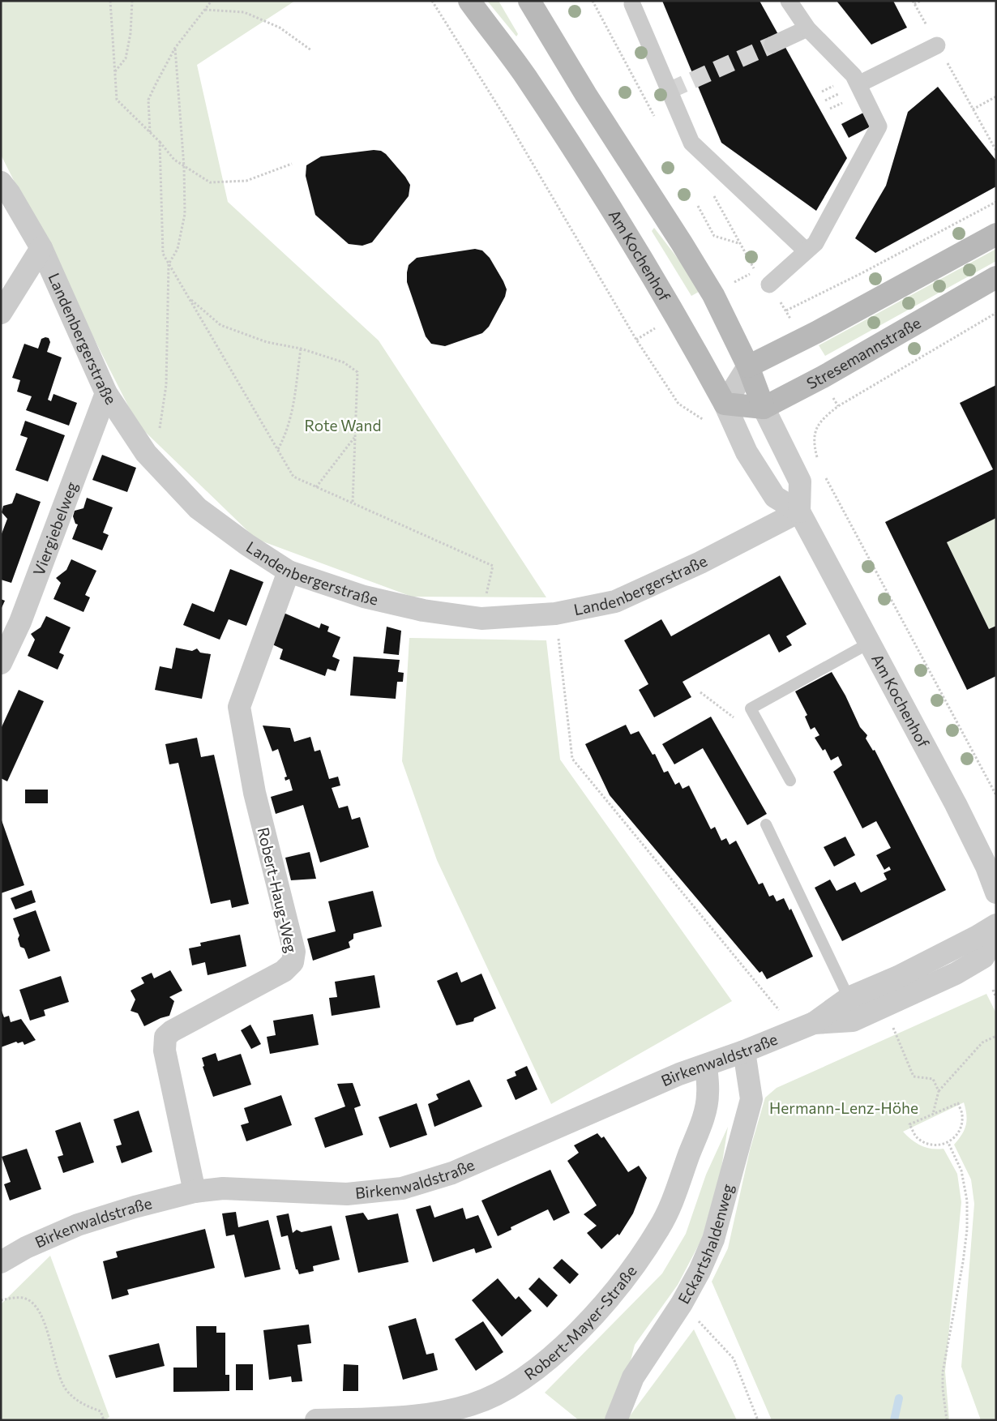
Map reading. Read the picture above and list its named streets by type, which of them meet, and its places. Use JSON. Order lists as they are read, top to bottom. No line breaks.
{"streets":{"main road":["Am Kochenhof","Stresemannstraße"],"street":["Landenbergerstraße","Viergiebelweg","Robert-Haug-Weg","Birkenwaldstraße","Eckartshaldenweg","Robert-Mayer-Straße"]},"crossings":[["Am Kochenhof","Landenbergerstraße"],["Am Kochenhof","Stresemannstraße"],["Landenbergerstraße","Viergiebelweg"],["Landenbergerstraße","Robert-Haug-Weg"],["Robert-Haug-Weg","Birkenwaldstraße"],["Birkenwaldstraße","Eckartshaldenweg"],["Birkenwaldstraße","Robert-Mayer-Straße"]],"parks":["Rote Wand","Hermann-Lenz-Höhe"]}
